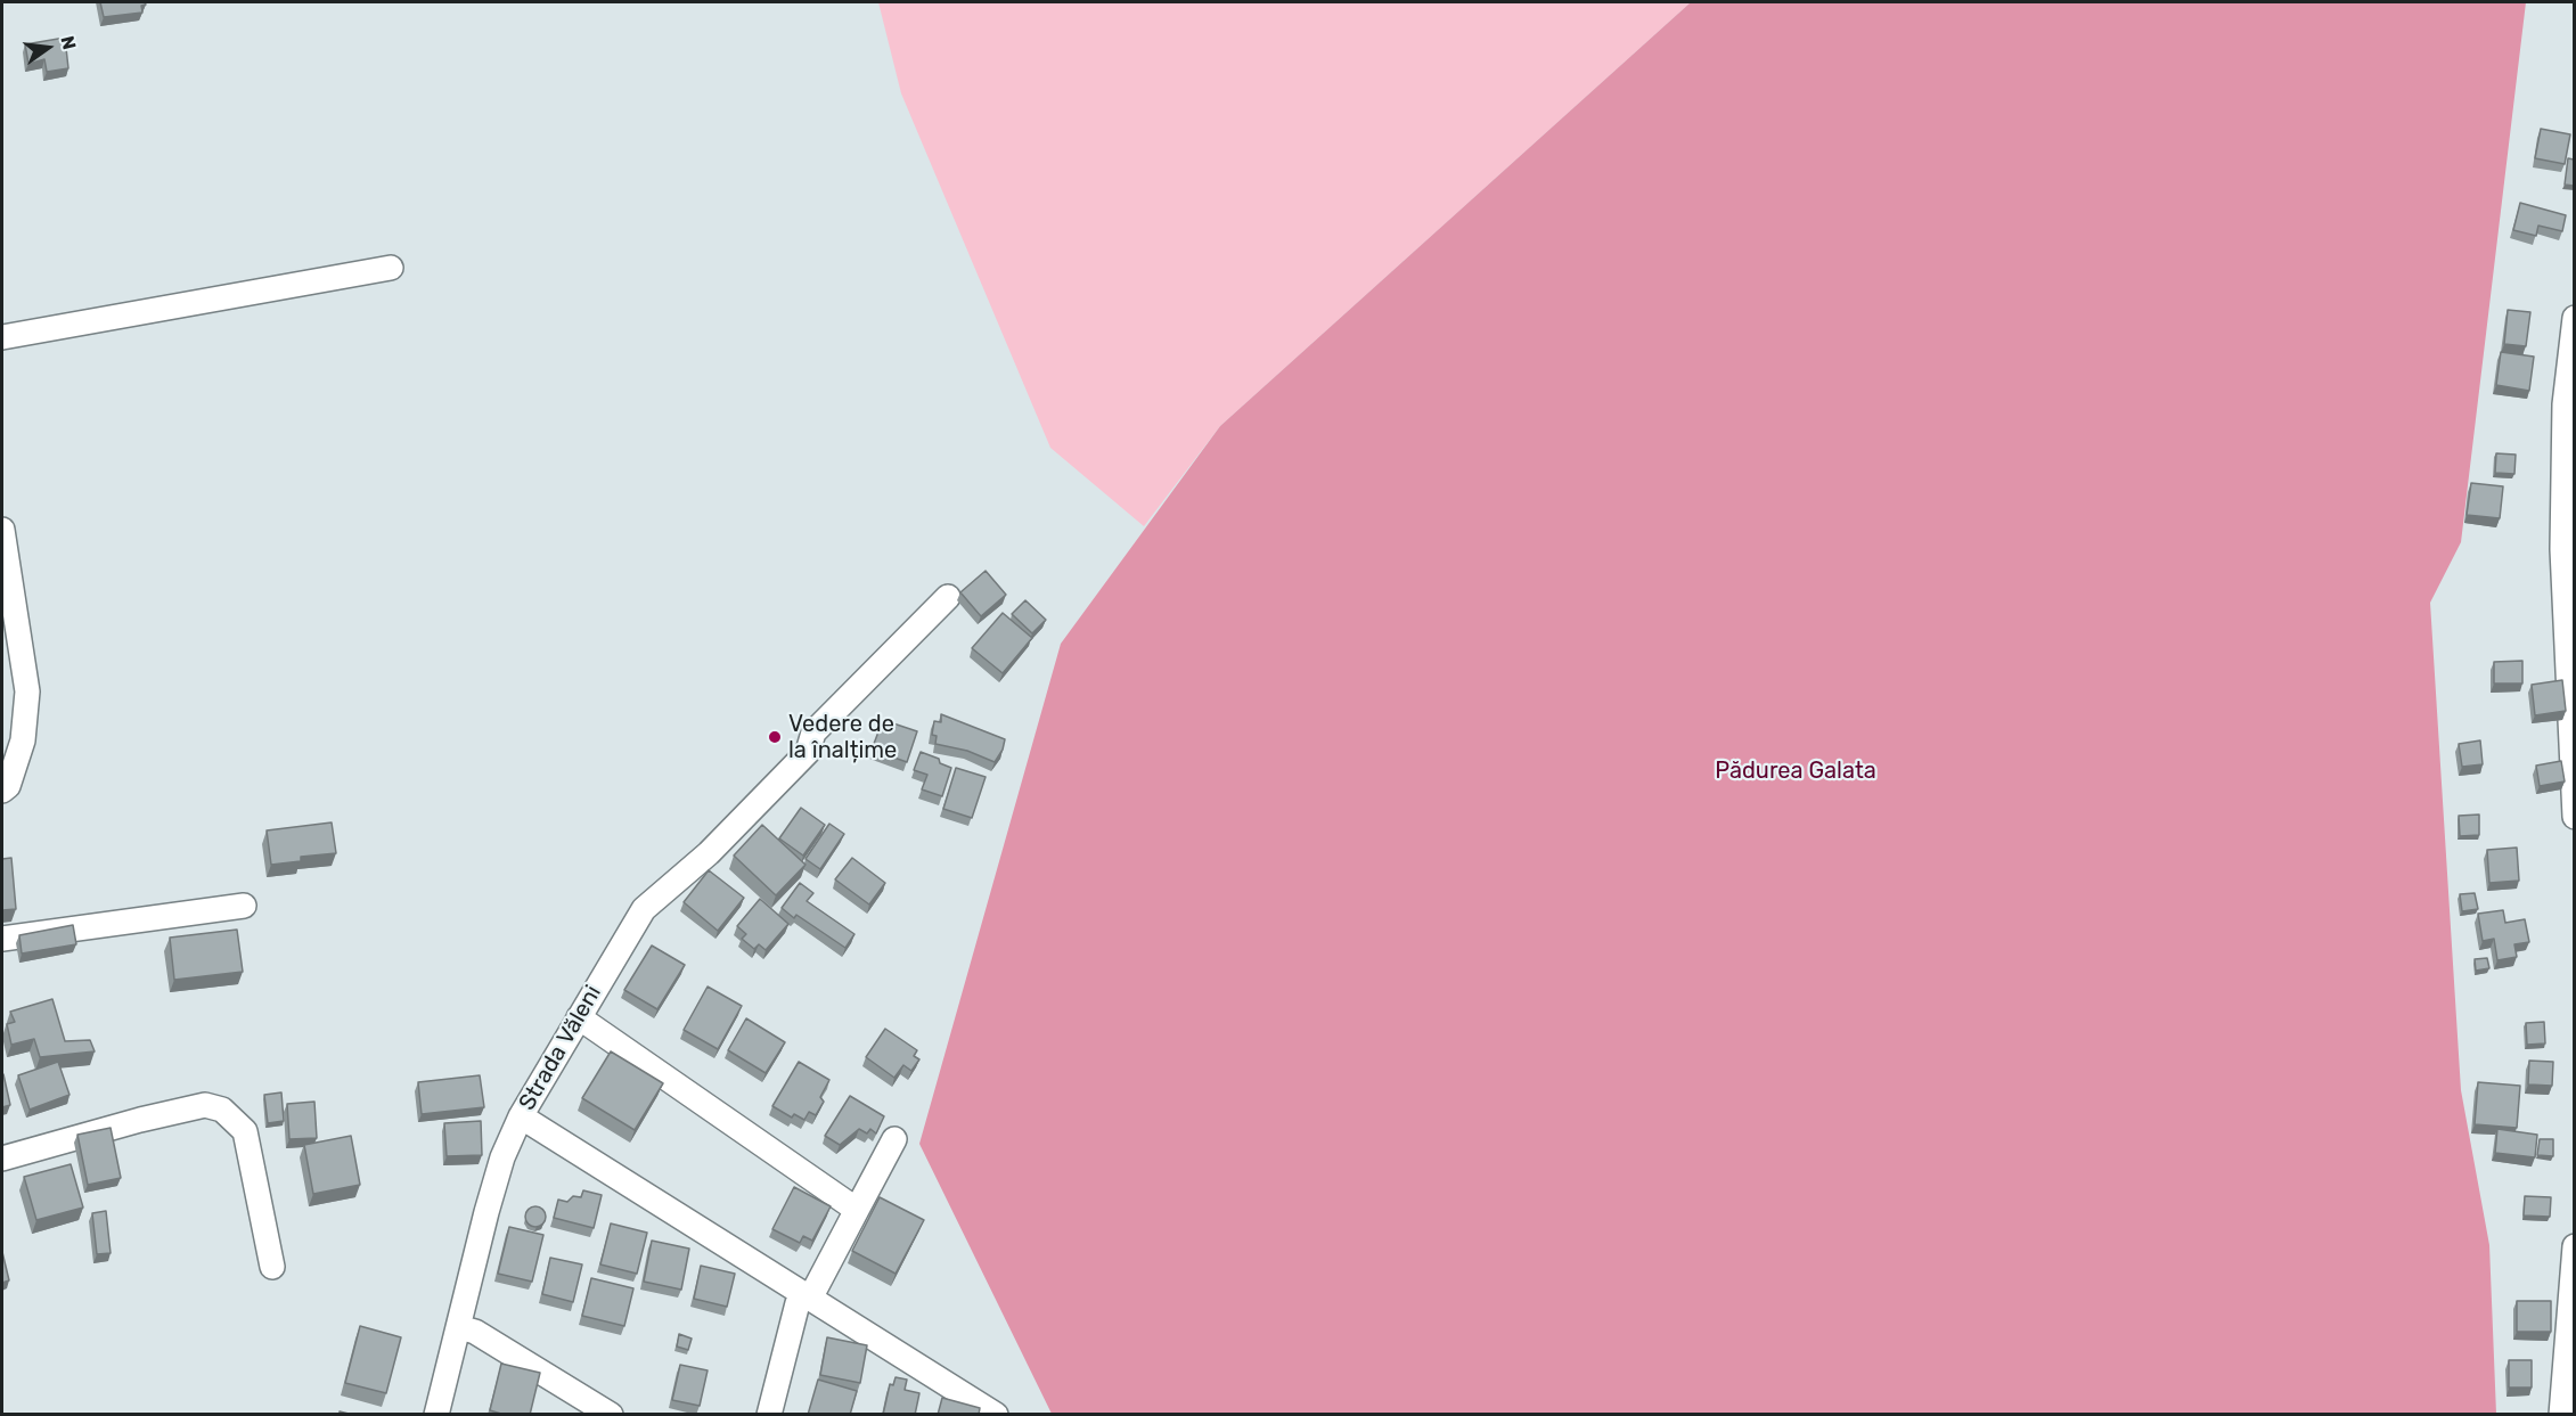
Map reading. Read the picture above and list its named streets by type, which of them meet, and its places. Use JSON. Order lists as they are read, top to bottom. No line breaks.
{"streets":{"street":["Strada Văleni"]},"parks":["Pădurea Galata"],"places":["Vedere de la înalțime"],"north":"right"}
